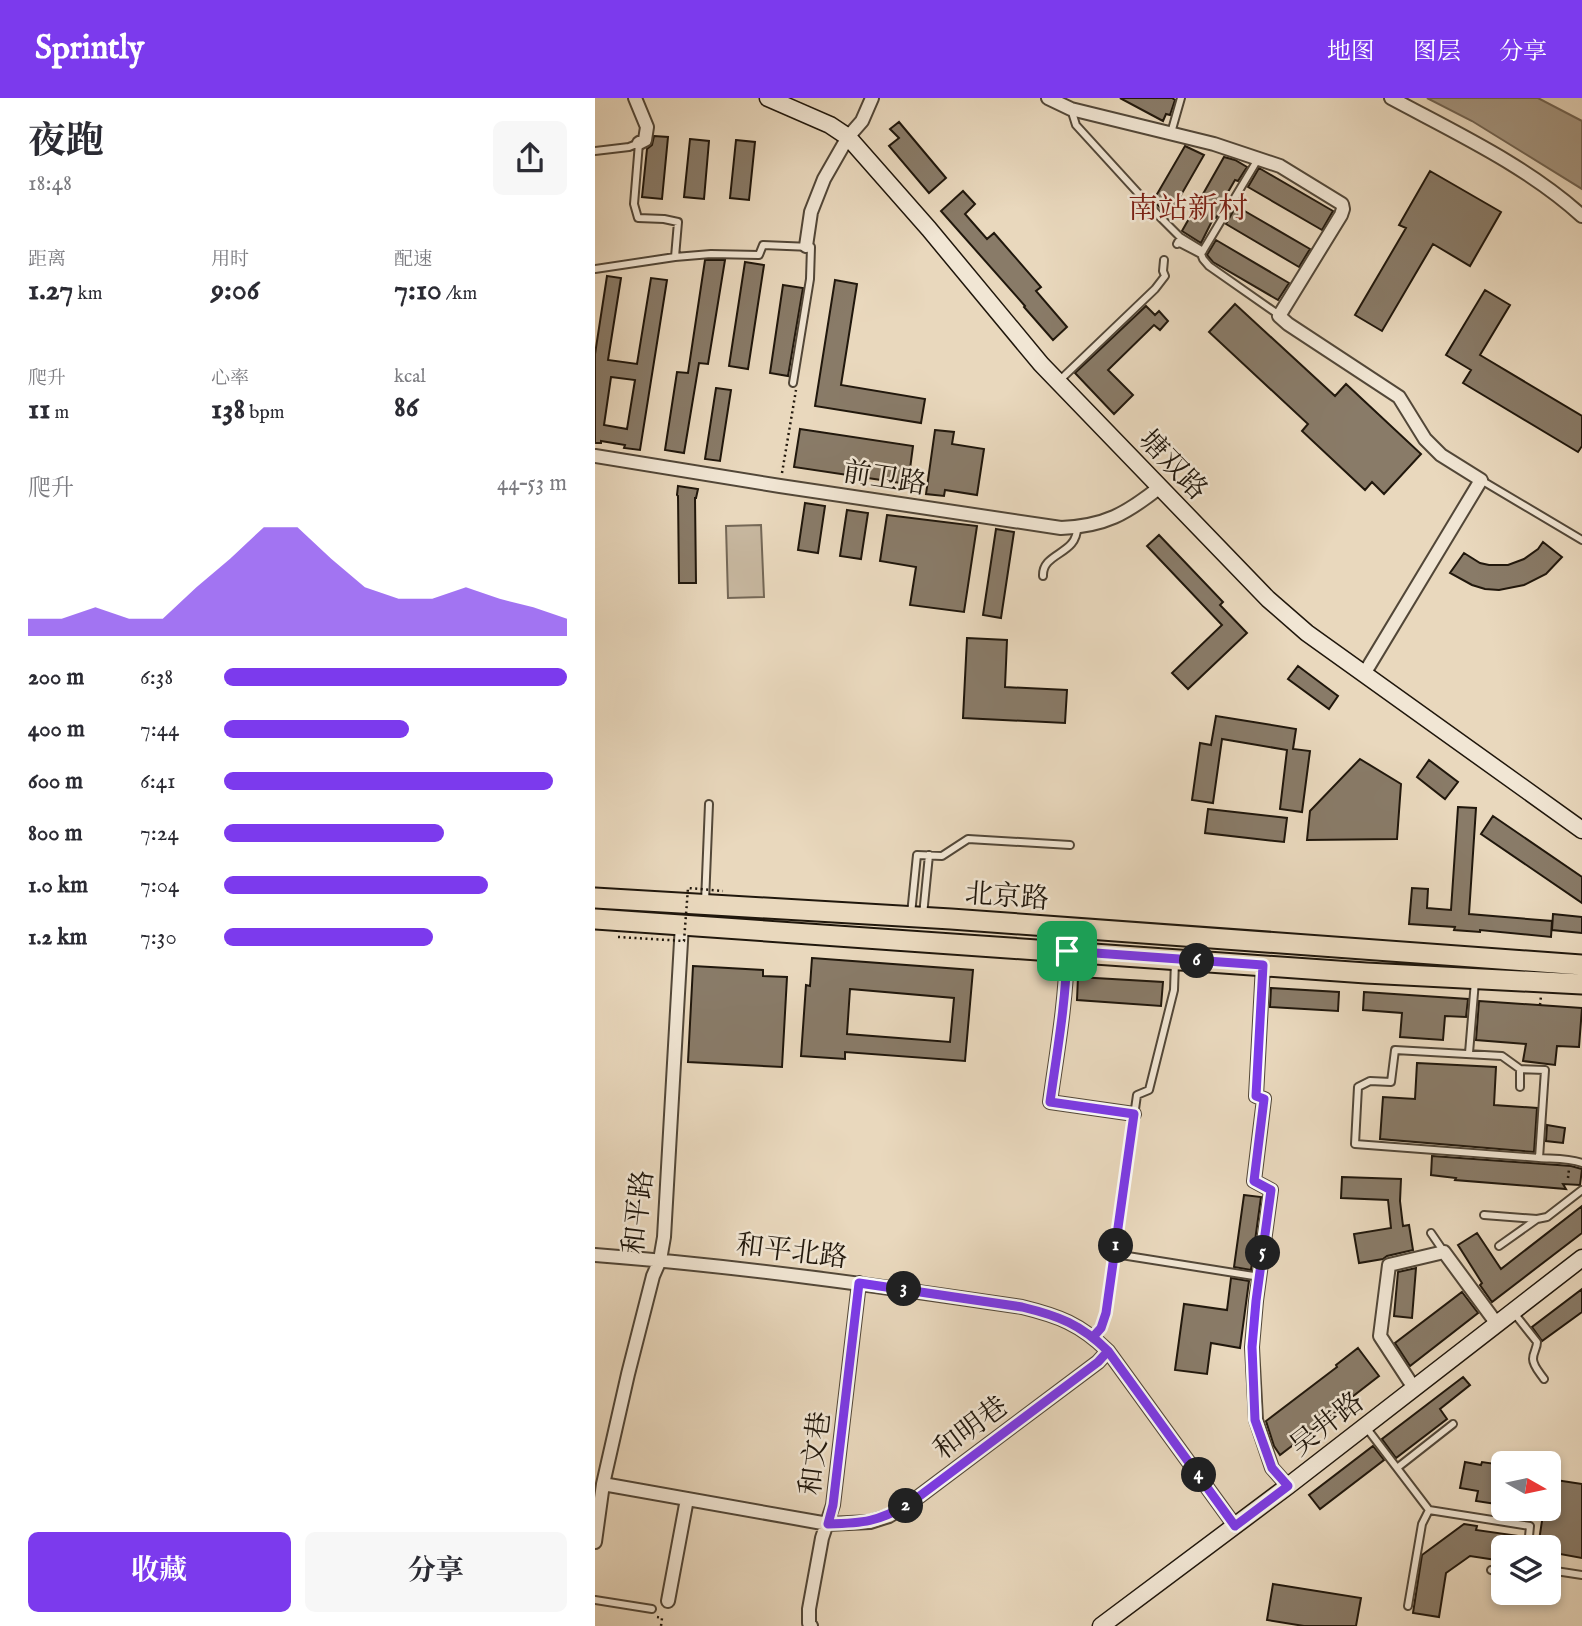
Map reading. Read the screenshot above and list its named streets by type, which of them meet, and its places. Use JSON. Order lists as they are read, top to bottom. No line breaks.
{"streets":{"main road":["北京路"],"street":["塘双路","前卫路","和平路","和平北路","吴井路","和明巷","和文巷"]},"crossings":[["塘双路","前卫路"],["北京路","和平路"],["和平路","和平北路"],["和平路","和明巷"],["和平北路","吴井路"],["和平北路","和明巷"],["和平北路","和文巷"],["和明巷","和文巷"]],"districts":["南站新村"],"north":"right","page":{"header":"Sprintly","nav":["地图","图层","分享"],"heading":["夜跑","18:48"],"stats":[["距离","1.27 km"],["用时","9:06"],["配速","7:10 /km"],["爬升","11 m"],["心率","138 bpm"],["kcal","86"]],"chart":["爬升","44–53 m"],"list":[{"name":"200 m","note":"6:38"},{"name":"400 m","note":"7:44"},{"name":"600 m","note":"6:41"},{"name":"800 m","note":"7:24"},{"name":"1.0 km","note":"7:04"},{"name":"1.2 km","note":"7:30"}],"pins":["6","1","5","3","4","2"],"buttons":["收藏","分享"]}}
